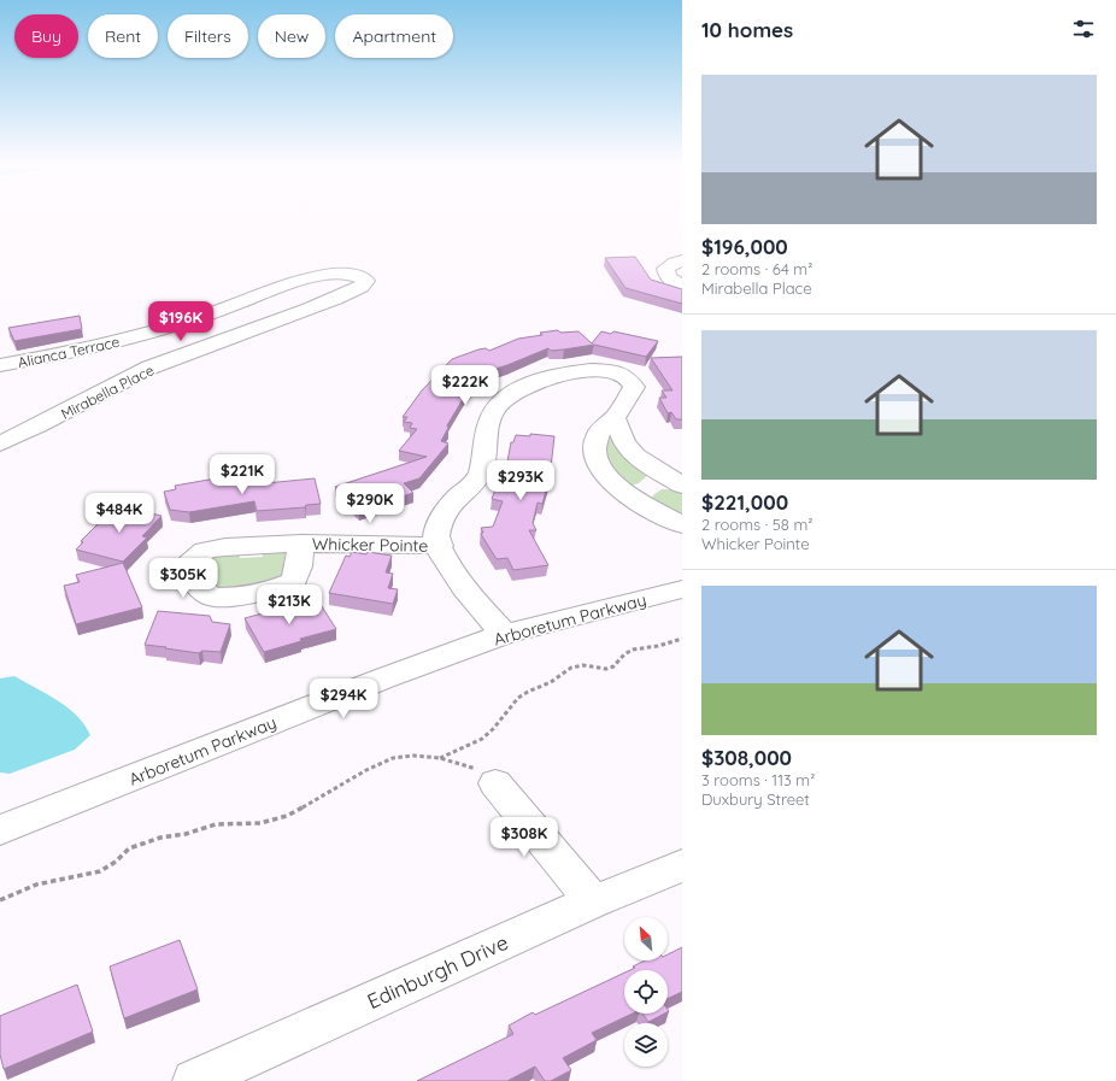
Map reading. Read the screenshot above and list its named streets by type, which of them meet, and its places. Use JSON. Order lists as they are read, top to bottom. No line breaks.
{"streets":{"street":["Alianca Terrace","Mirabella Place","Whicker Pointe","Arboretum Parkway","Edinburgh Drive"]},"crossings":[["Alianca Terrace","Mirabella Place"]],"north":"top left","page":{"heading":"10 homes","chip":["Buy","Rent","Filters","New","Apartment"],"list":[{"name":"$196,000","note":"2 rooms · 64 m² · Mirabella Place"},{"name":"$221,000","note":"2 rooms · 58 m² · Whicker Pointe"},{"name":"$308,000","note":"3 rooms · 113 m² · Duxbury Street"}],"price":["$196K","$222K","$221K","$293K","$290K","$484K","$305K","$213K","$294K","$308K"]}}
